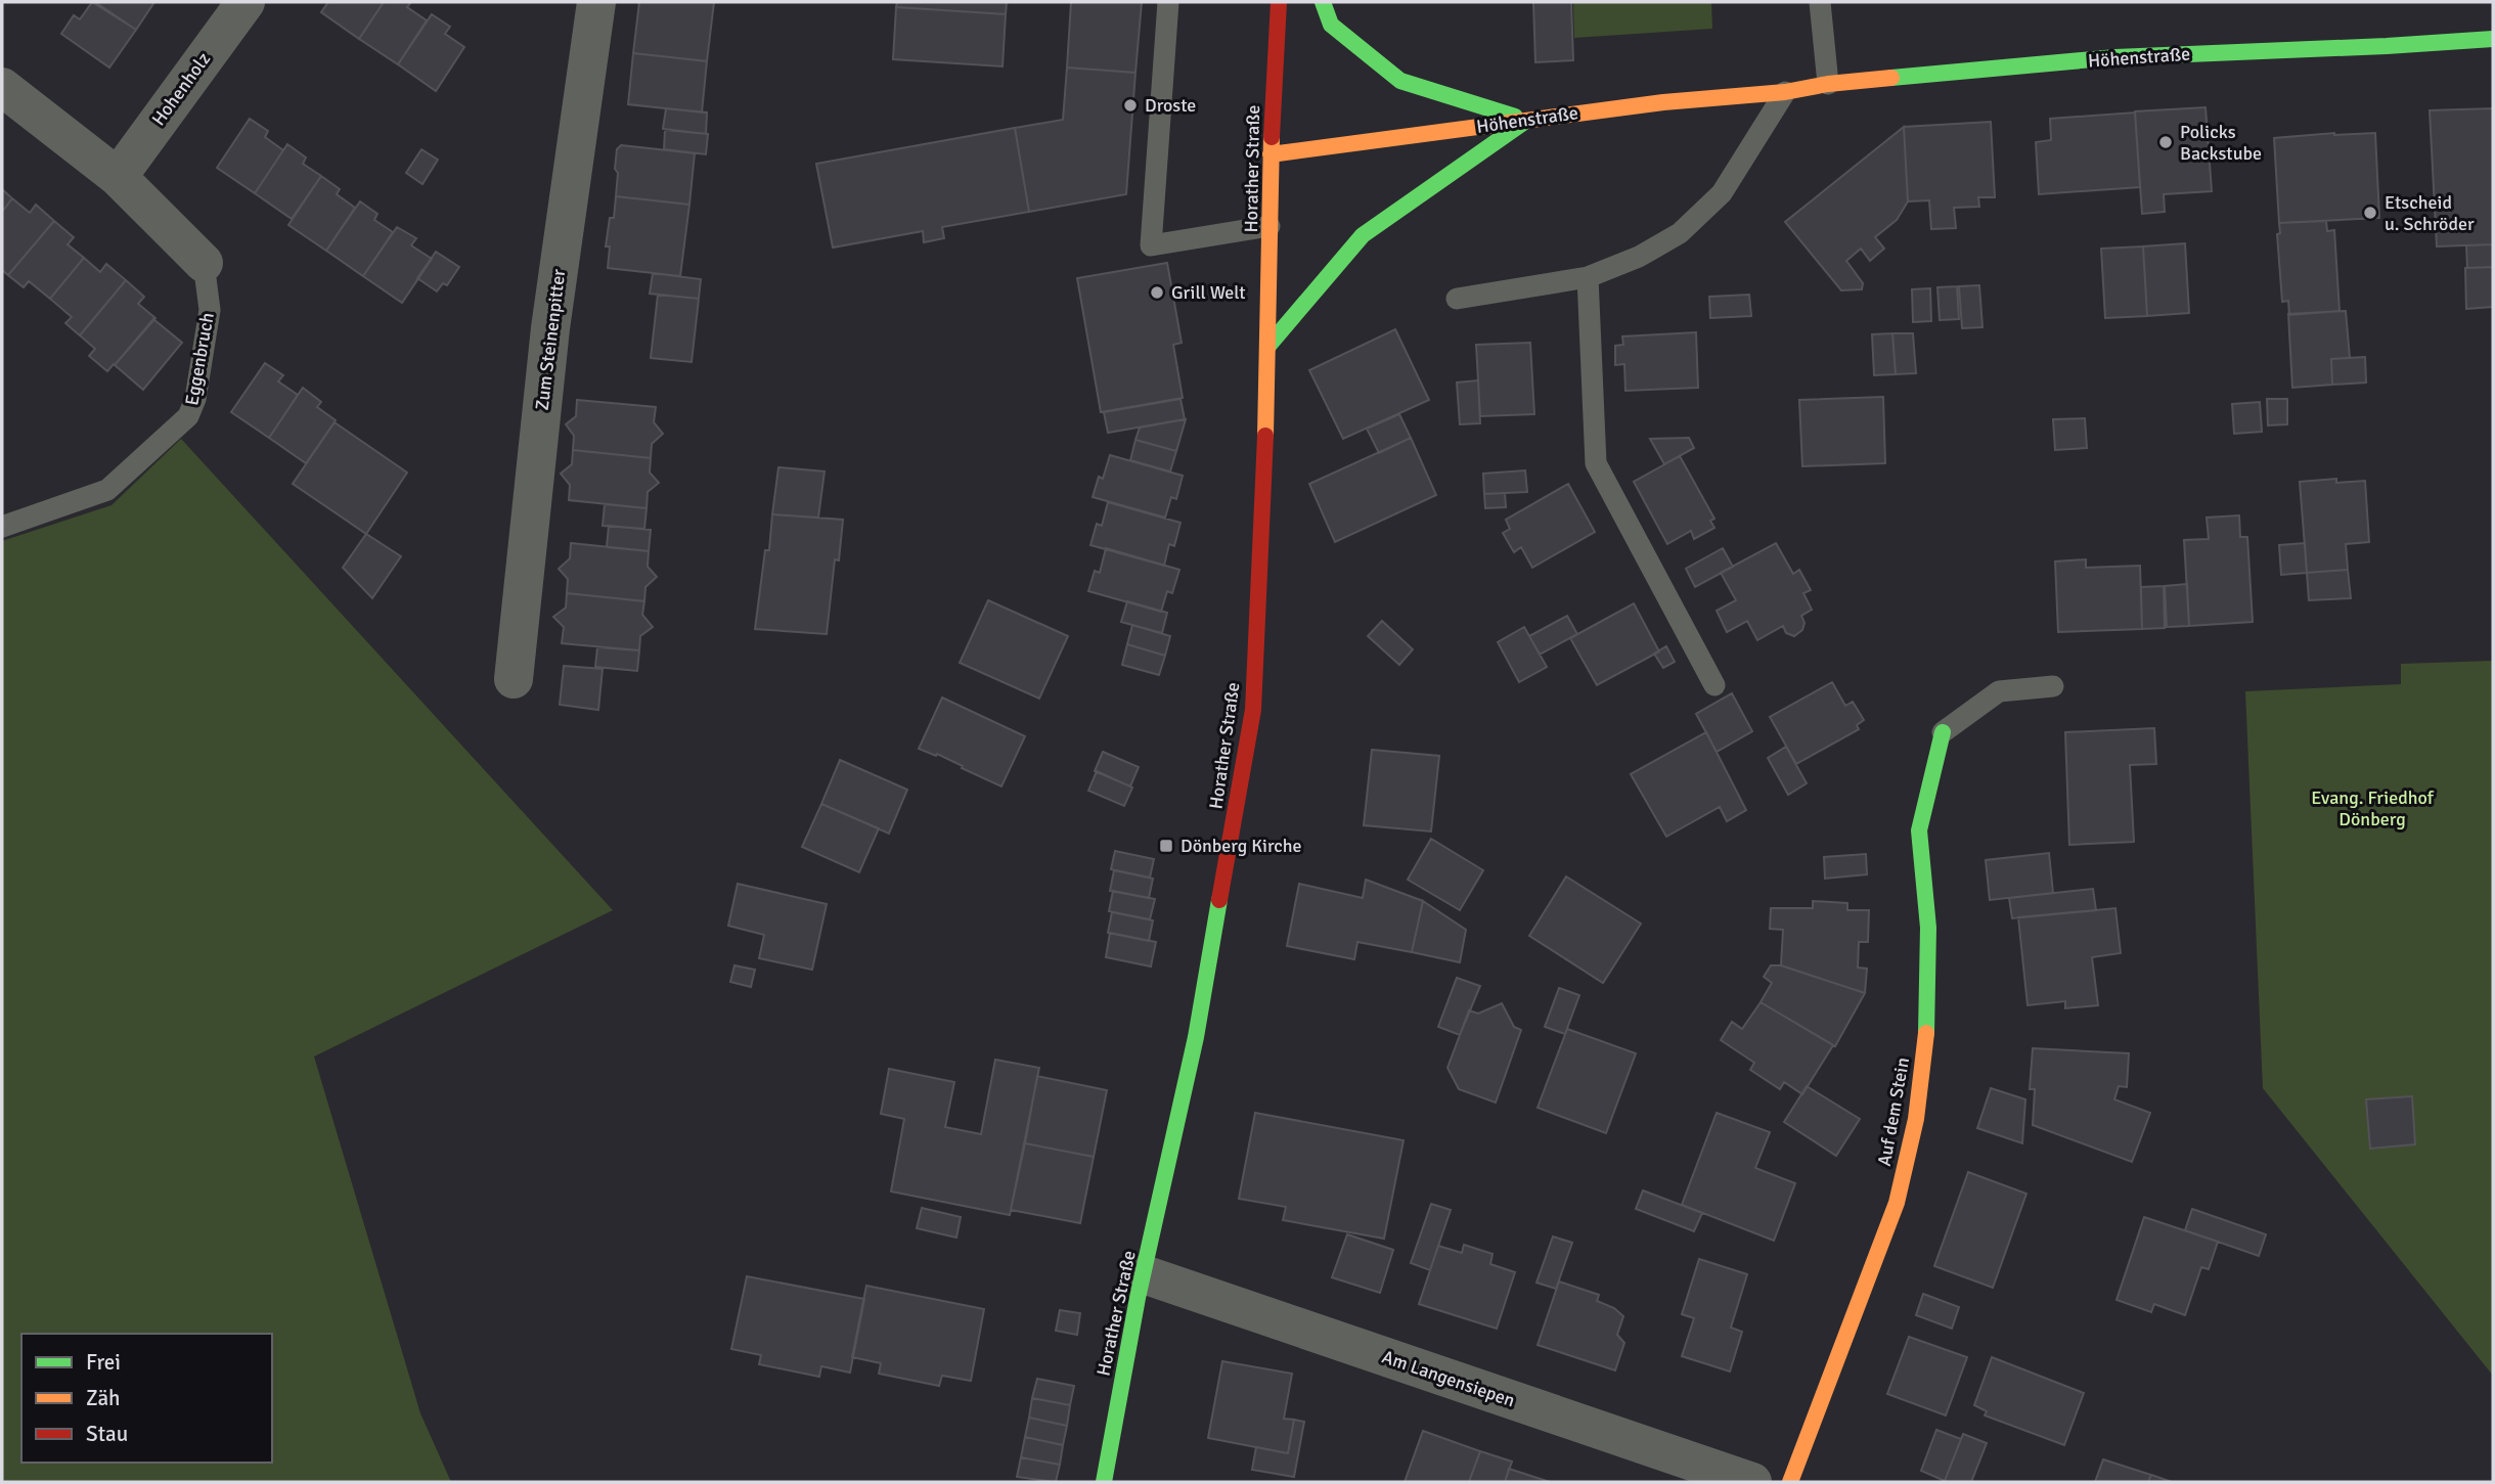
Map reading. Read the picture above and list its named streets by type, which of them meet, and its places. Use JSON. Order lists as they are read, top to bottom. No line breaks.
{"streets":{"street":["Höhenstraße","Hohenholz","Horather Straße","Zum Steinenpitter","Eggenbruch","Auf dem Stein","Am Langensiepen"]},"crossings":[["Höhenstraße","Horather Straße"],["Hohenholz","Eggenbruch"],["Horather Straße","Am Langensiepen"]],"parks":["Evang. Friedhof Dönberg"],"places":{"other":["Droste","Policks Backstube","Etscheid u. Schröder","Grill Welt"],"transit":["Dönberg Kirche"]},"legend":["Frei","Zäh","Stau"]}
